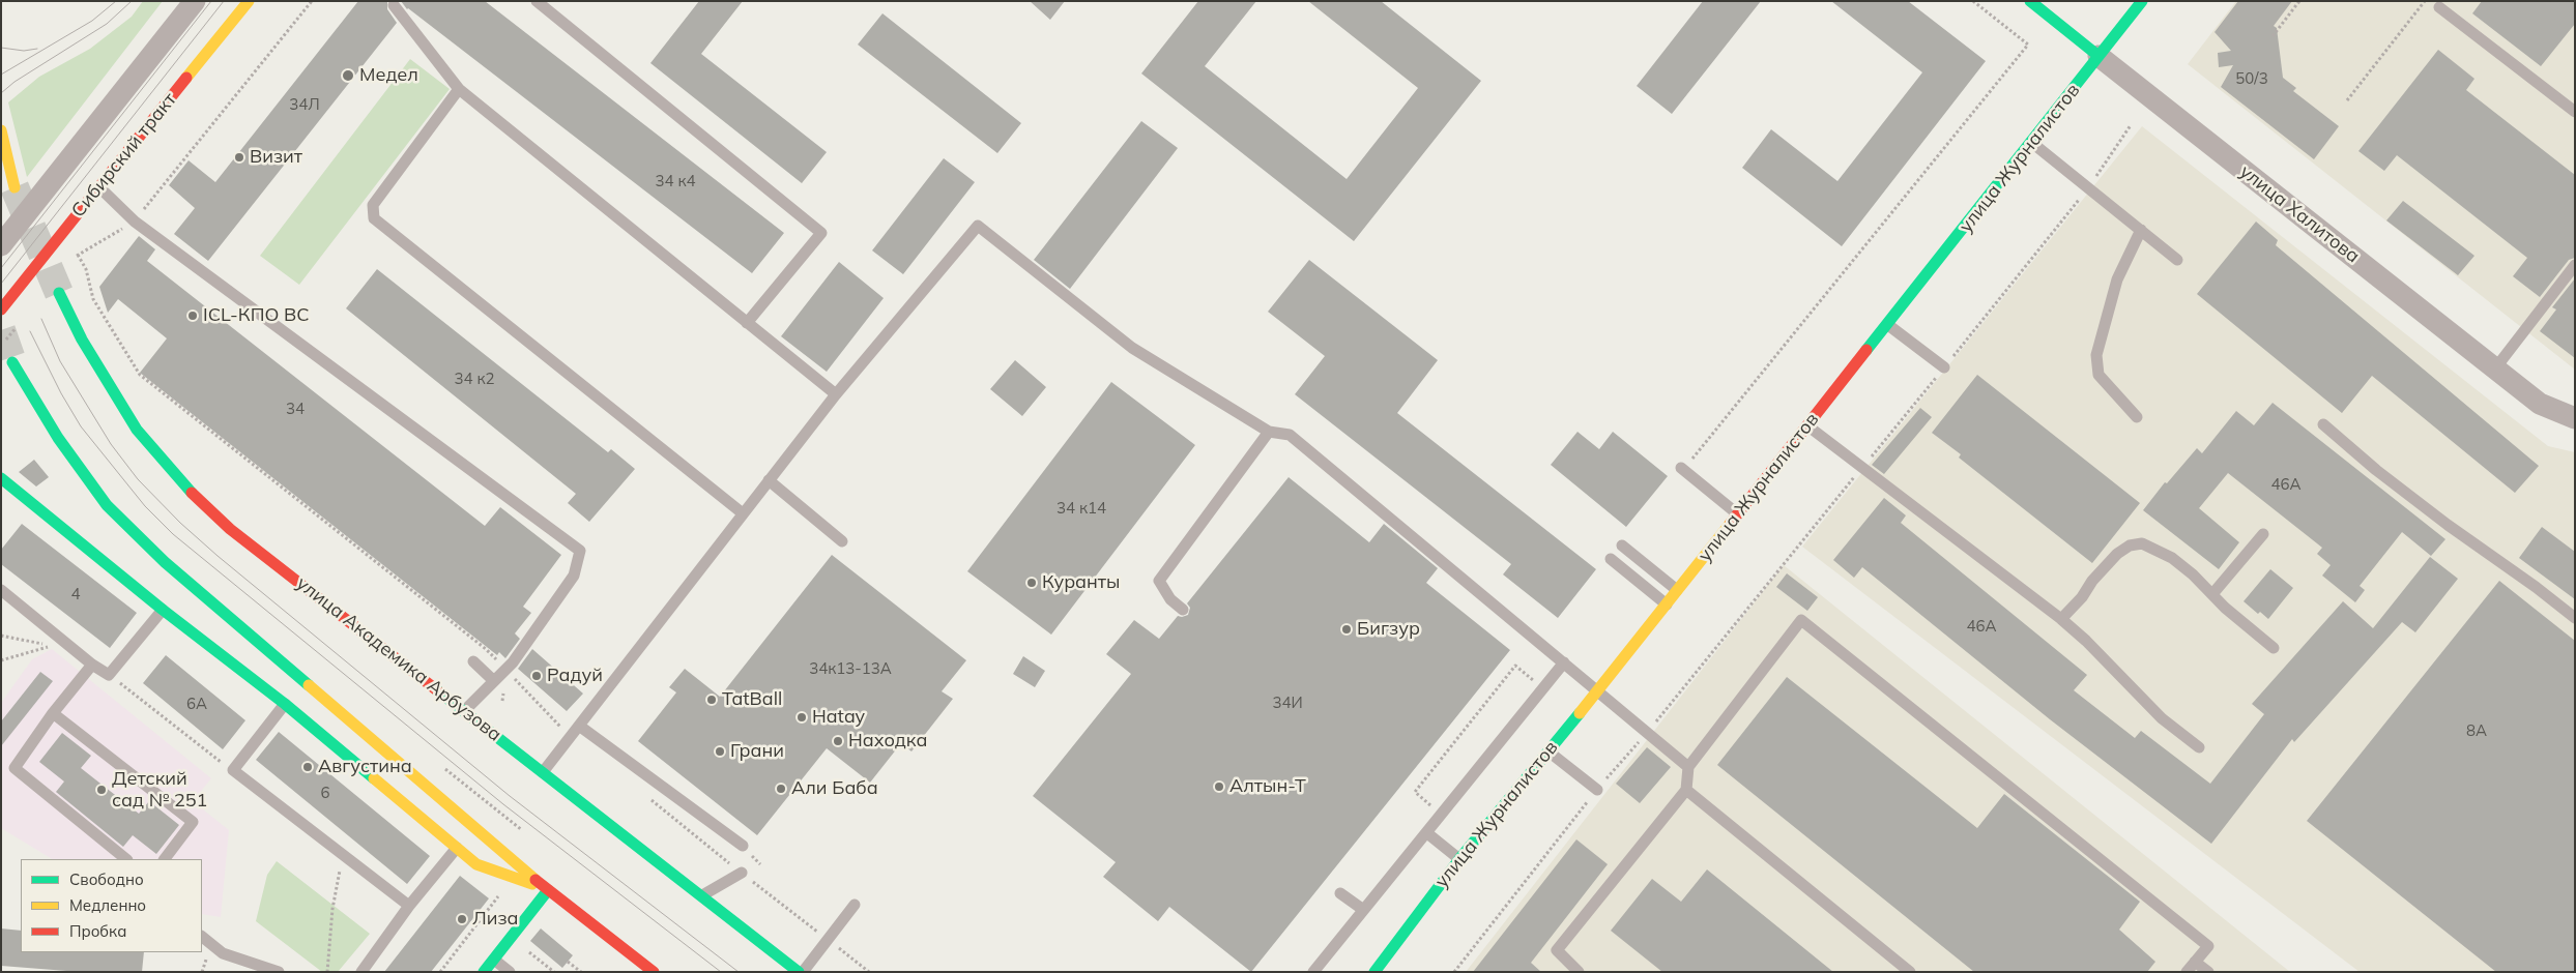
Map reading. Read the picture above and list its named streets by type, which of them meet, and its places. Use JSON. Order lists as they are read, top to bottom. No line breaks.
{"streets":{"main road":["Сибирский тракт","улица Журналистов","улица Халитова","улица Академика Арбузова"]},"crossings":[["улица Журналистов","улица Халитова"]],"places":["Медел","Визит","ICL-КПО ВС","Куранты","Бигзур","Радуй","TatBall","Hatay","Находка","Грани","Августина","Алтын-Т","Али Баба","Детский сад № 251","Лиза"],"house_numbers":["50/3","34Л","34 к4","34 к2","34","46А","34 к14","4","46А","34к13-13А","34И","6А","8А","6"],"legend":["Свободно","Медленно","Пробка"]}
